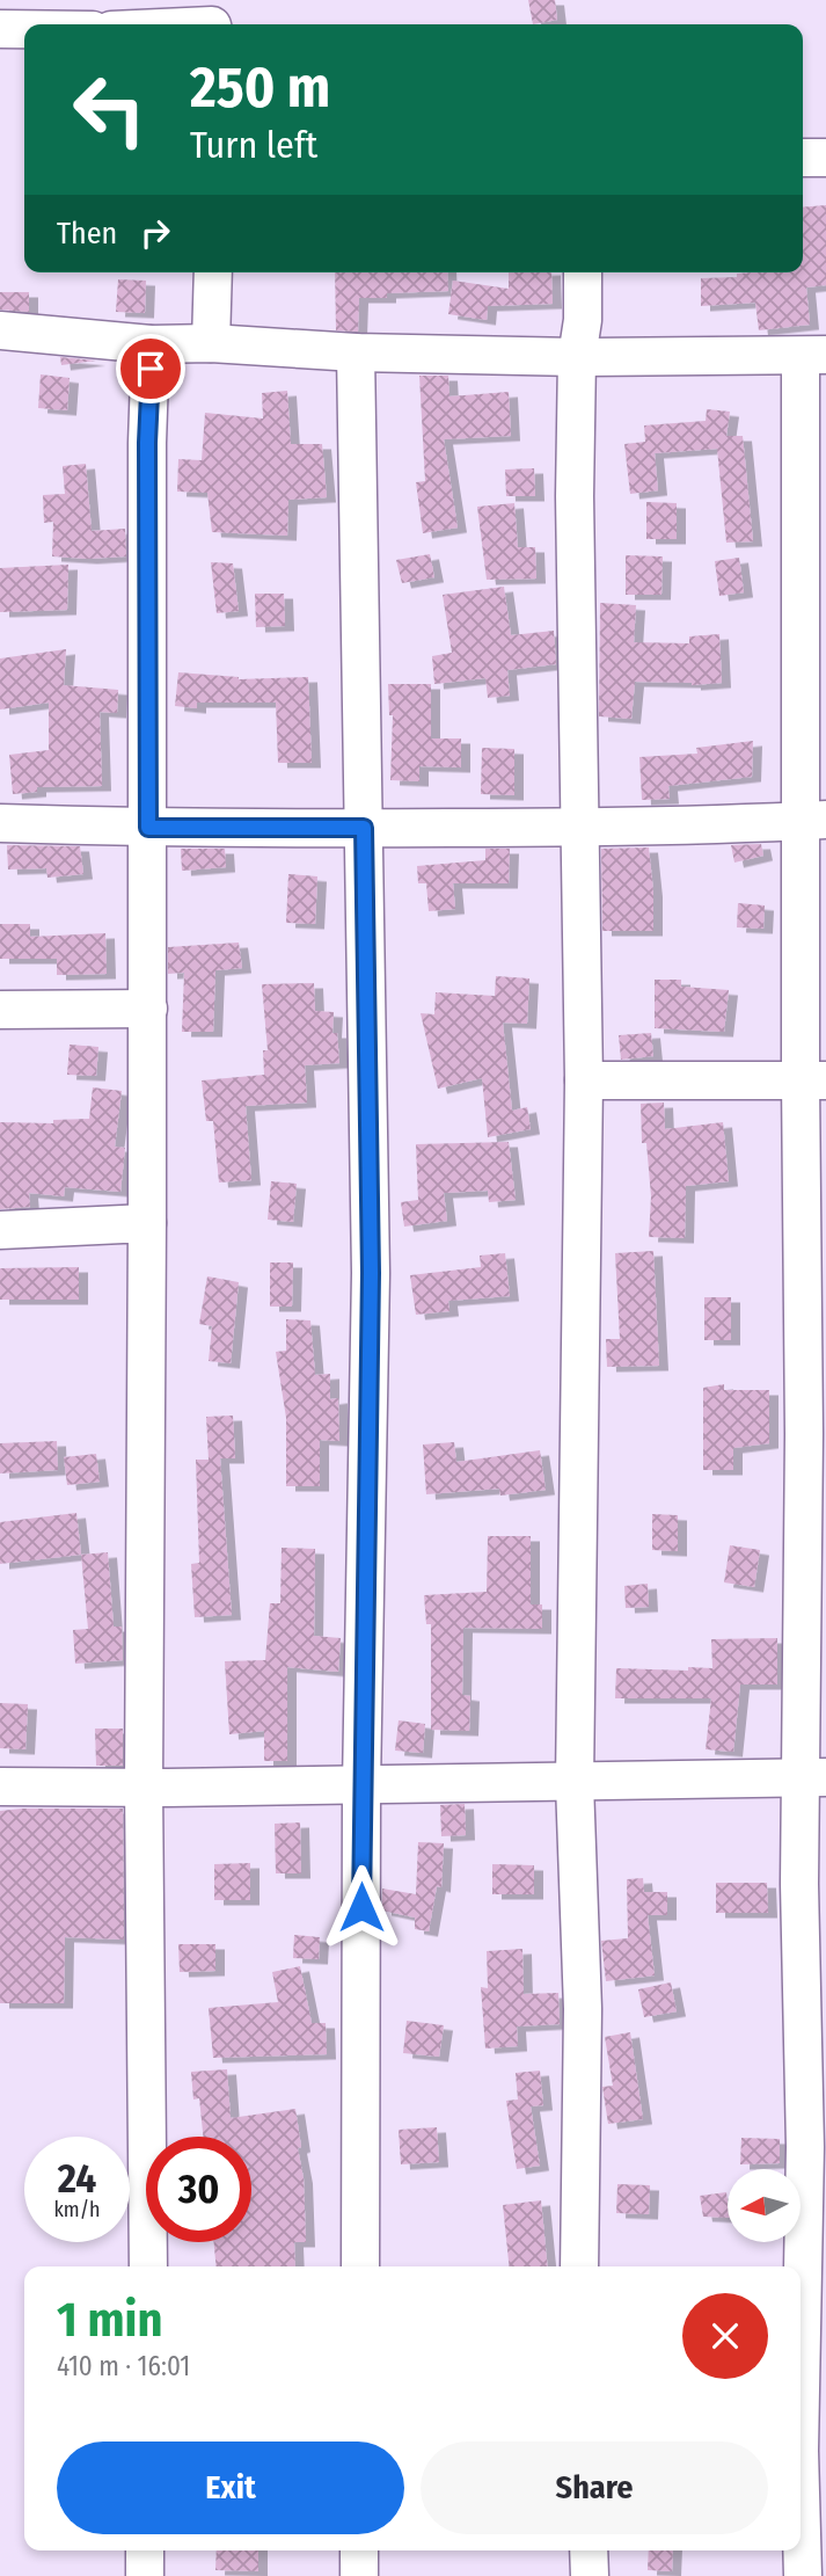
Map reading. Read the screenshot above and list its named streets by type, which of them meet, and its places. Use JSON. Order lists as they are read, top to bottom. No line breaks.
{"north":"left","page":{"turn":["250 m","Turn left"],"then":"Then","speed":"24 km/h","limit":"30","heading":["1 min","410 m · 16:01"],"buttons":["Exit","Share"]}}
